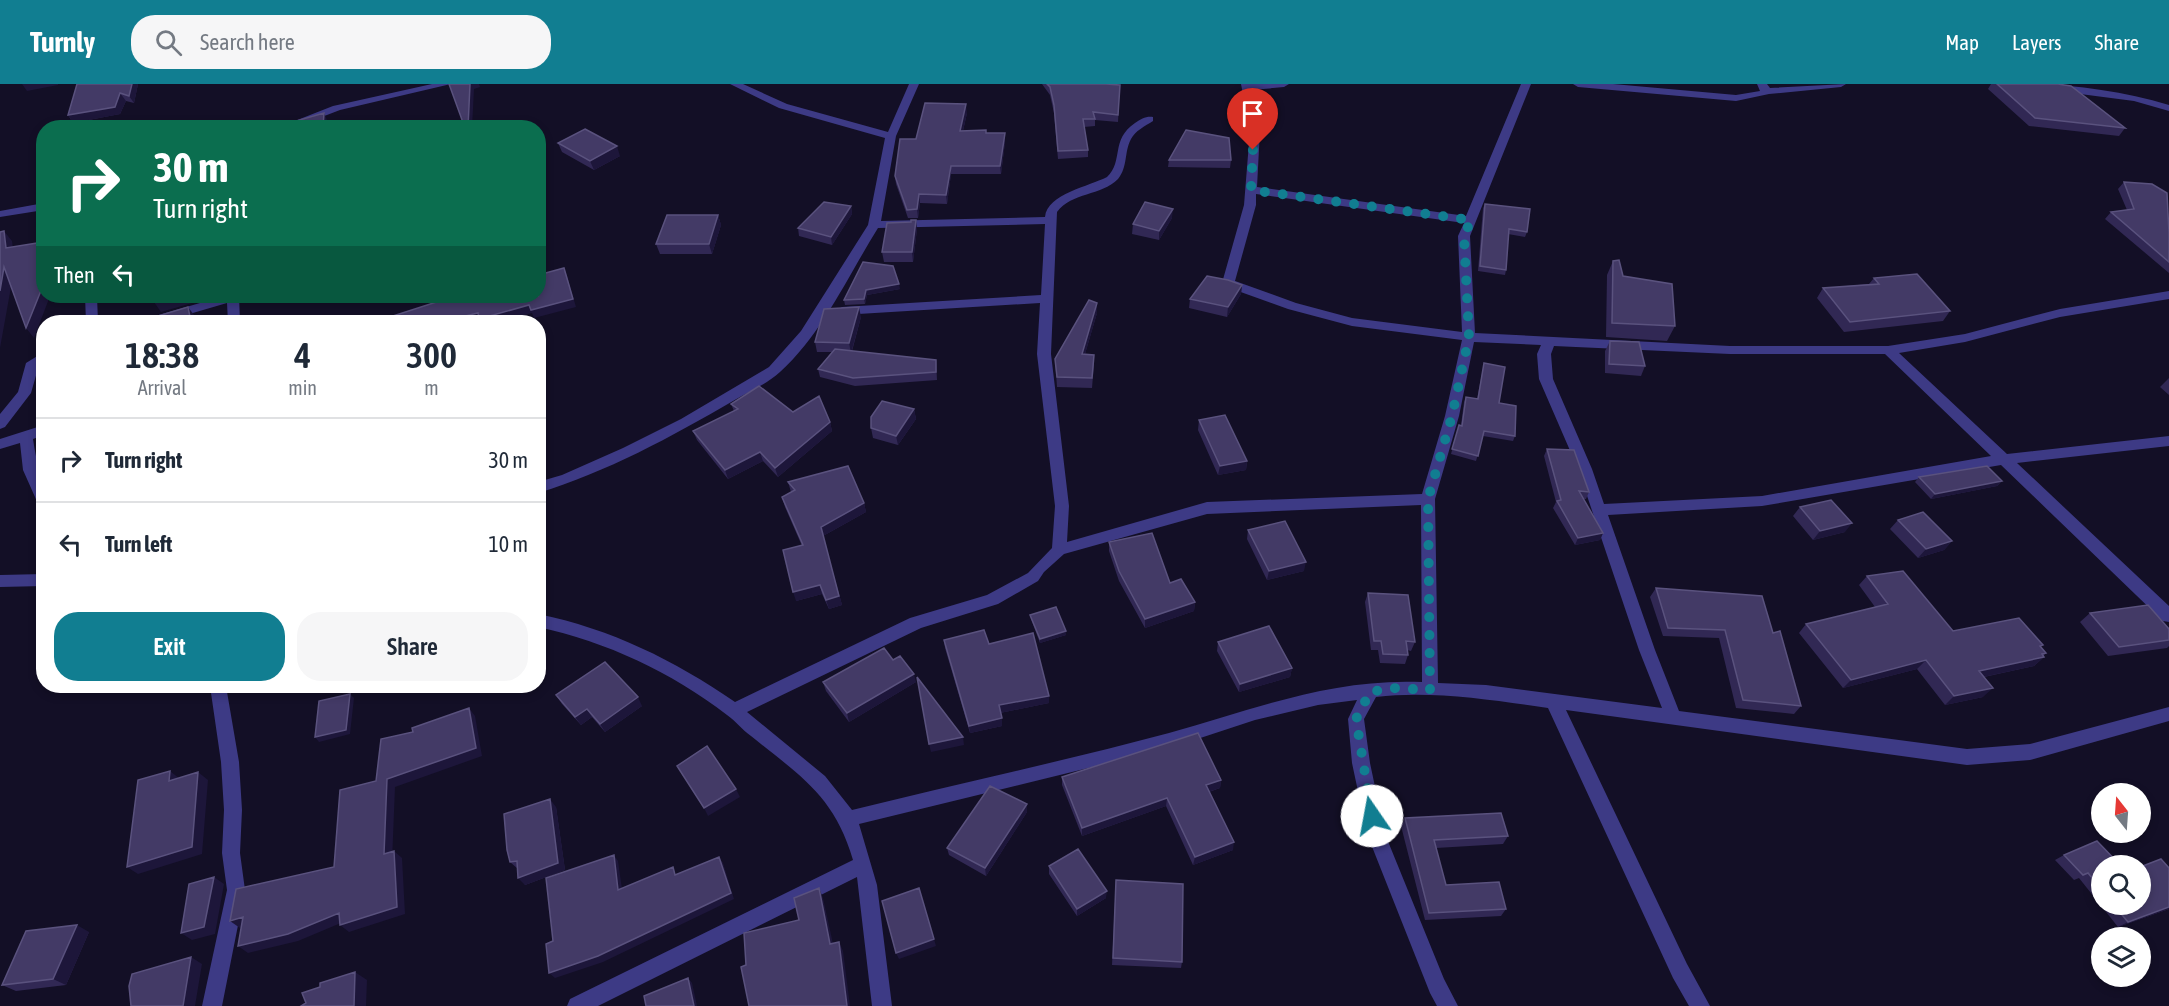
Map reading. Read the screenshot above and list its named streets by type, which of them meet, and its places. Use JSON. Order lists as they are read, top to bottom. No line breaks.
{"north":"top","page":{"header":"Turnly","search":"Search here","nav":["Map","Layers","Share"],"turn":["30 m","Turn right"],"then":"Then","eta":["18:38","Arrival","4","min","300","m"],"list":[{"name":"Turn right","value":"30 m"},{"name":"Turn left","value":"10 m"}],"buttons":["Exit","Share"]}}
